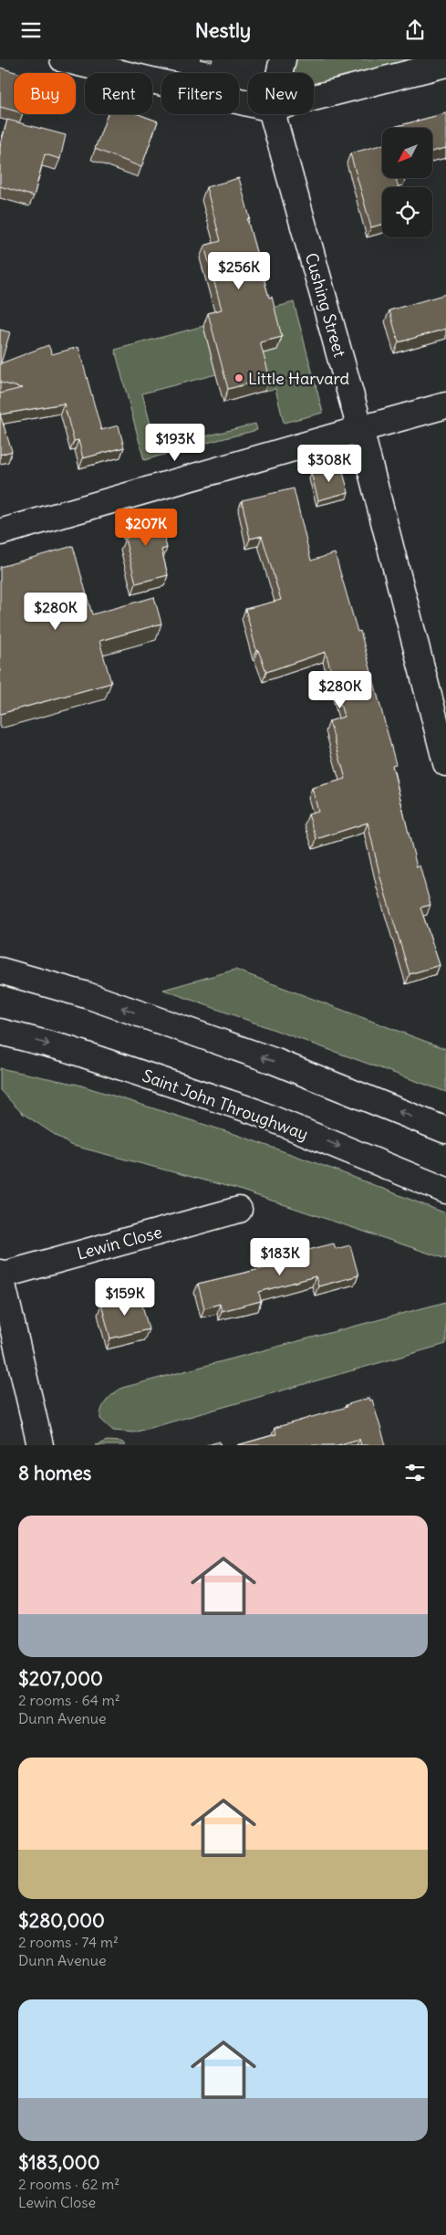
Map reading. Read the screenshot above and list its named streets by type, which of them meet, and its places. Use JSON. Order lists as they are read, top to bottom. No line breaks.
{"streets":{"main road":["Cushing Street","Saint John Throughway","Lewin Close"]},"places":["Little Harvard"],"north":"bottom left","page":{"header":"Nestly","chip":["Buy","Rent","Filters","New"],"price":["$256K","$193K","$308K","$207K","$280K","$280K","$183K","$159K"],"heading":"8 homes","list":[{"name":"$207,000","note":"2 rooms · 64 m² · Dunn Avenue"},{"name":"$280,000","note":"2 rooms · 74 m² · Dunn Avenue"},{"name":"$183,000","note":"2 rooms · 62 m² · Lewin Close"}]}}
